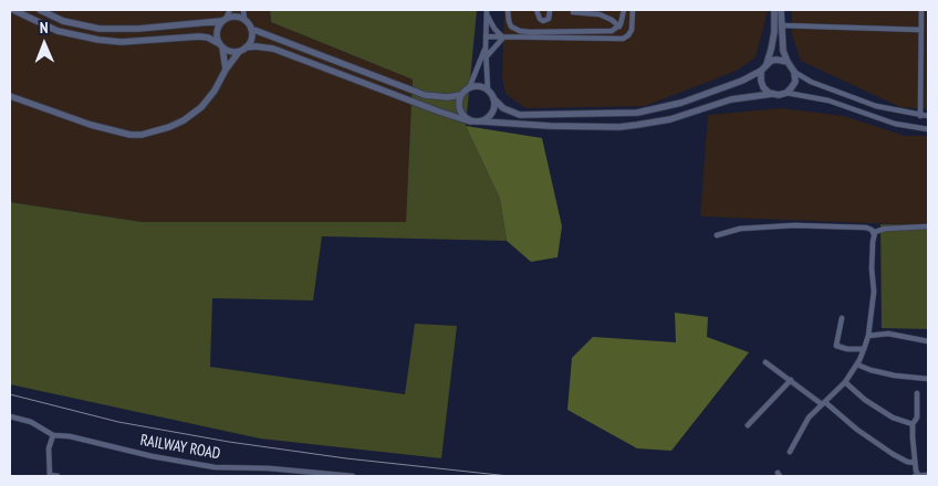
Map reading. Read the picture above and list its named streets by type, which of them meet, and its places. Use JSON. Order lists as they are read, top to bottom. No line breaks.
{"streets":{"street":["RAILWAY ROAD"]},"north":"top"}
